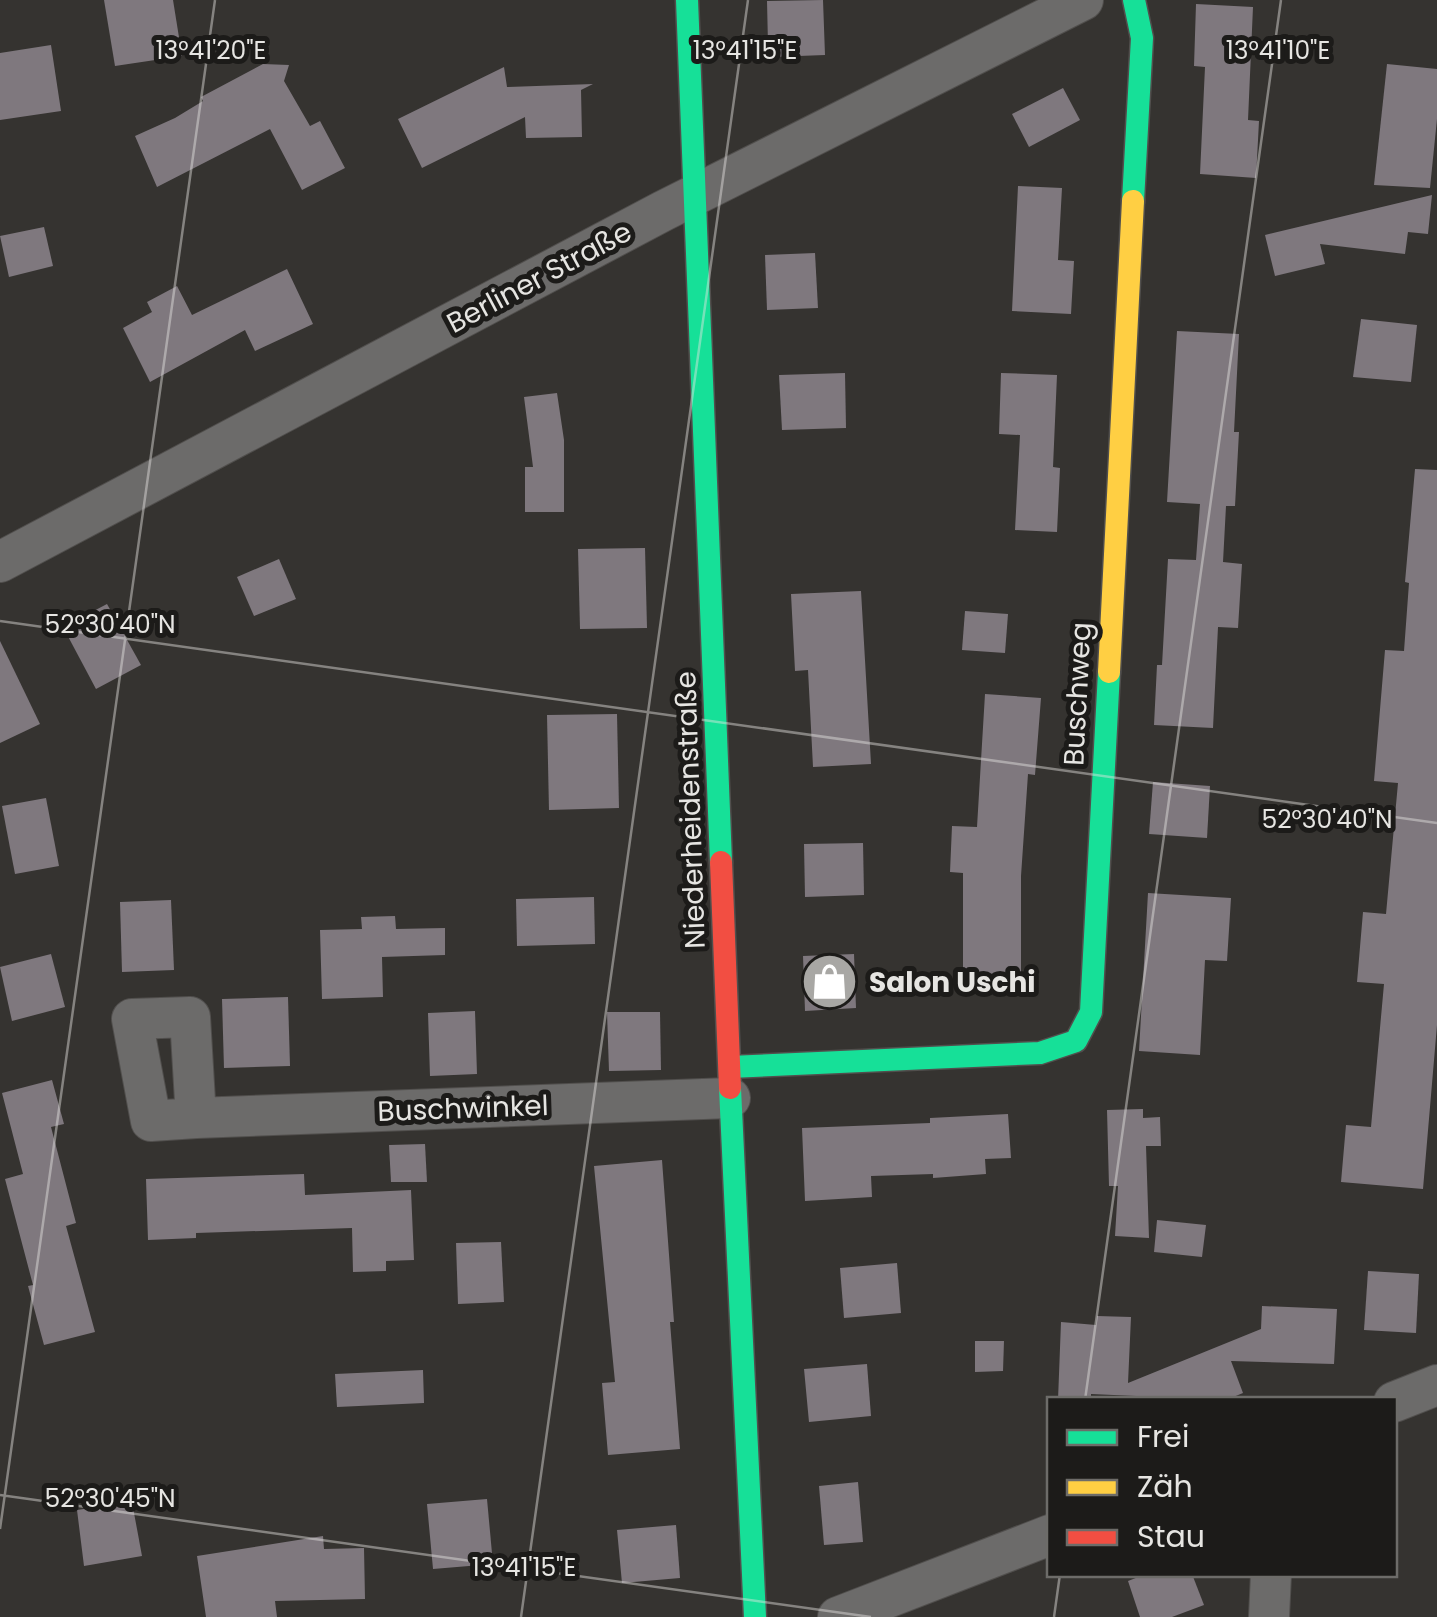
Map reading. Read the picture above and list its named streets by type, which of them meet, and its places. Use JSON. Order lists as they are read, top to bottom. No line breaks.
{"streets":{"street":["Berliner Straße","Buschweg","Niederheidenstraße","Buschwinkel"]},"crossings":[["Berliner Straße","Niederheidenstraße"],["Buschweg","Niederheidenstraße"],["Buschweg","Buschwinkel"],["Niederheidenstraße","Buschwinkel"]],"places":{"shop":["Salon Uschi"]},"legend":["Frei","Zäh","Stau"],"coordinates":["13°41'20\"E","13°41'15\"E","13°41'10\"E","52°30'40\"N","52°30'45\"N"]}
